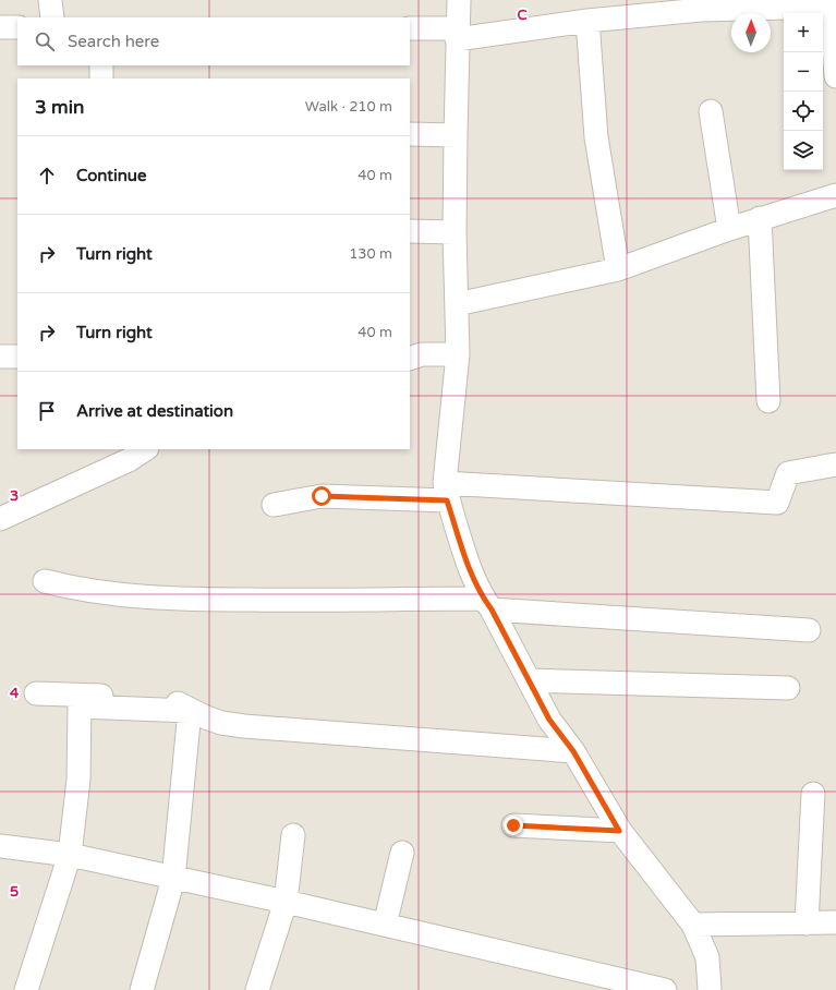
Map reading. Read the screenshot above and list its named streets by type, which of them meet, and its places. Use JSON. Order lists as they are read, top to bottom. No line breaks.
{"north":"top","page":{"map_buttons":["+","−"],"search":"Search here","heading":["3 min","Walk · 210 m"],"list":[["Continue","40 m"],["Turn right","130 m"],["Turn right","40 m"],"Arrive at destination"]},"grid":{"columns":["C"],"rows":["3","4","5"]}}
